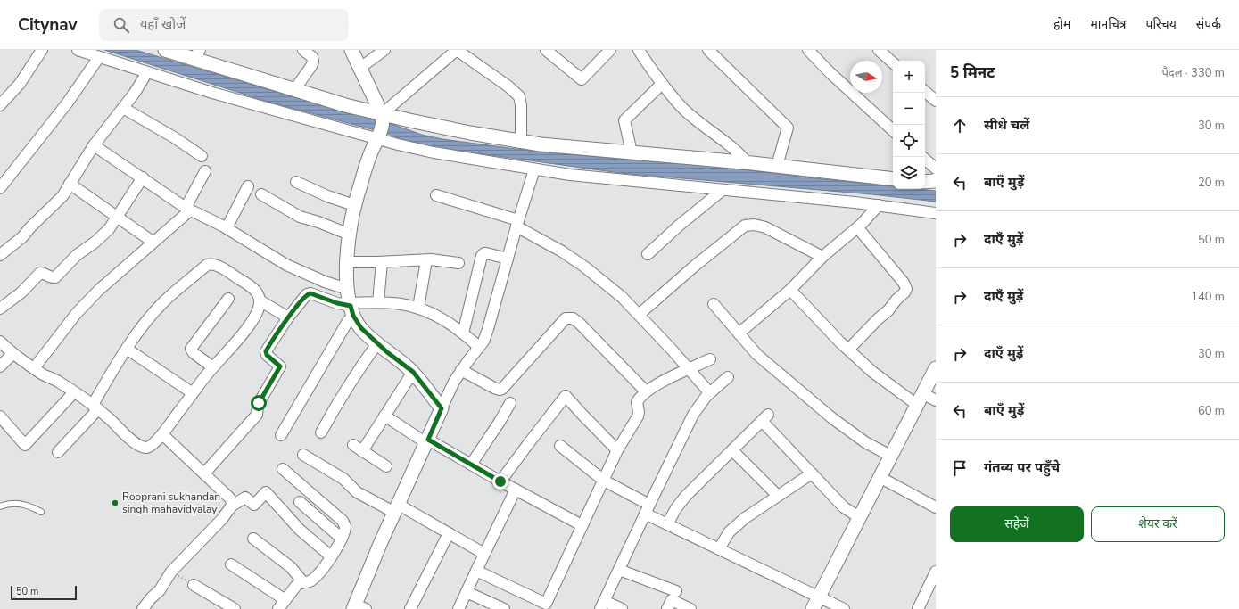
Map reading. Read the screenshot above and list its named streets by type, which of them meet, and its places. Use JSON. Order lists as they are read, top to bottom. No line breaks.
{"places":["Rooprani sukhandan singh mahavidyalay"],"scale_bar":"50 m","north":"right","page":{"header":"Citynav","search":"यहाँ खोजें","nav":["होम","मानचित्र","परिचय","संपर्क"],"heading":["5 मिनट","पैदल · 330 m"],"map_buttons":["+","−"],"list":[["सीधे चलें","30 m"],["बाएँ मुड़ें","20 m"],["दाएँ मुड़ें","50 m"],["दाएँ मुड़ें","140 m"],["दाएँ मुड़ें","30 m"],["बाएँ मुड़ें","60 m"],"गंतव्य पर पहुँचे"],"buttons":["सहेजें","शेयर करें"],"scale":"50 m"}}
